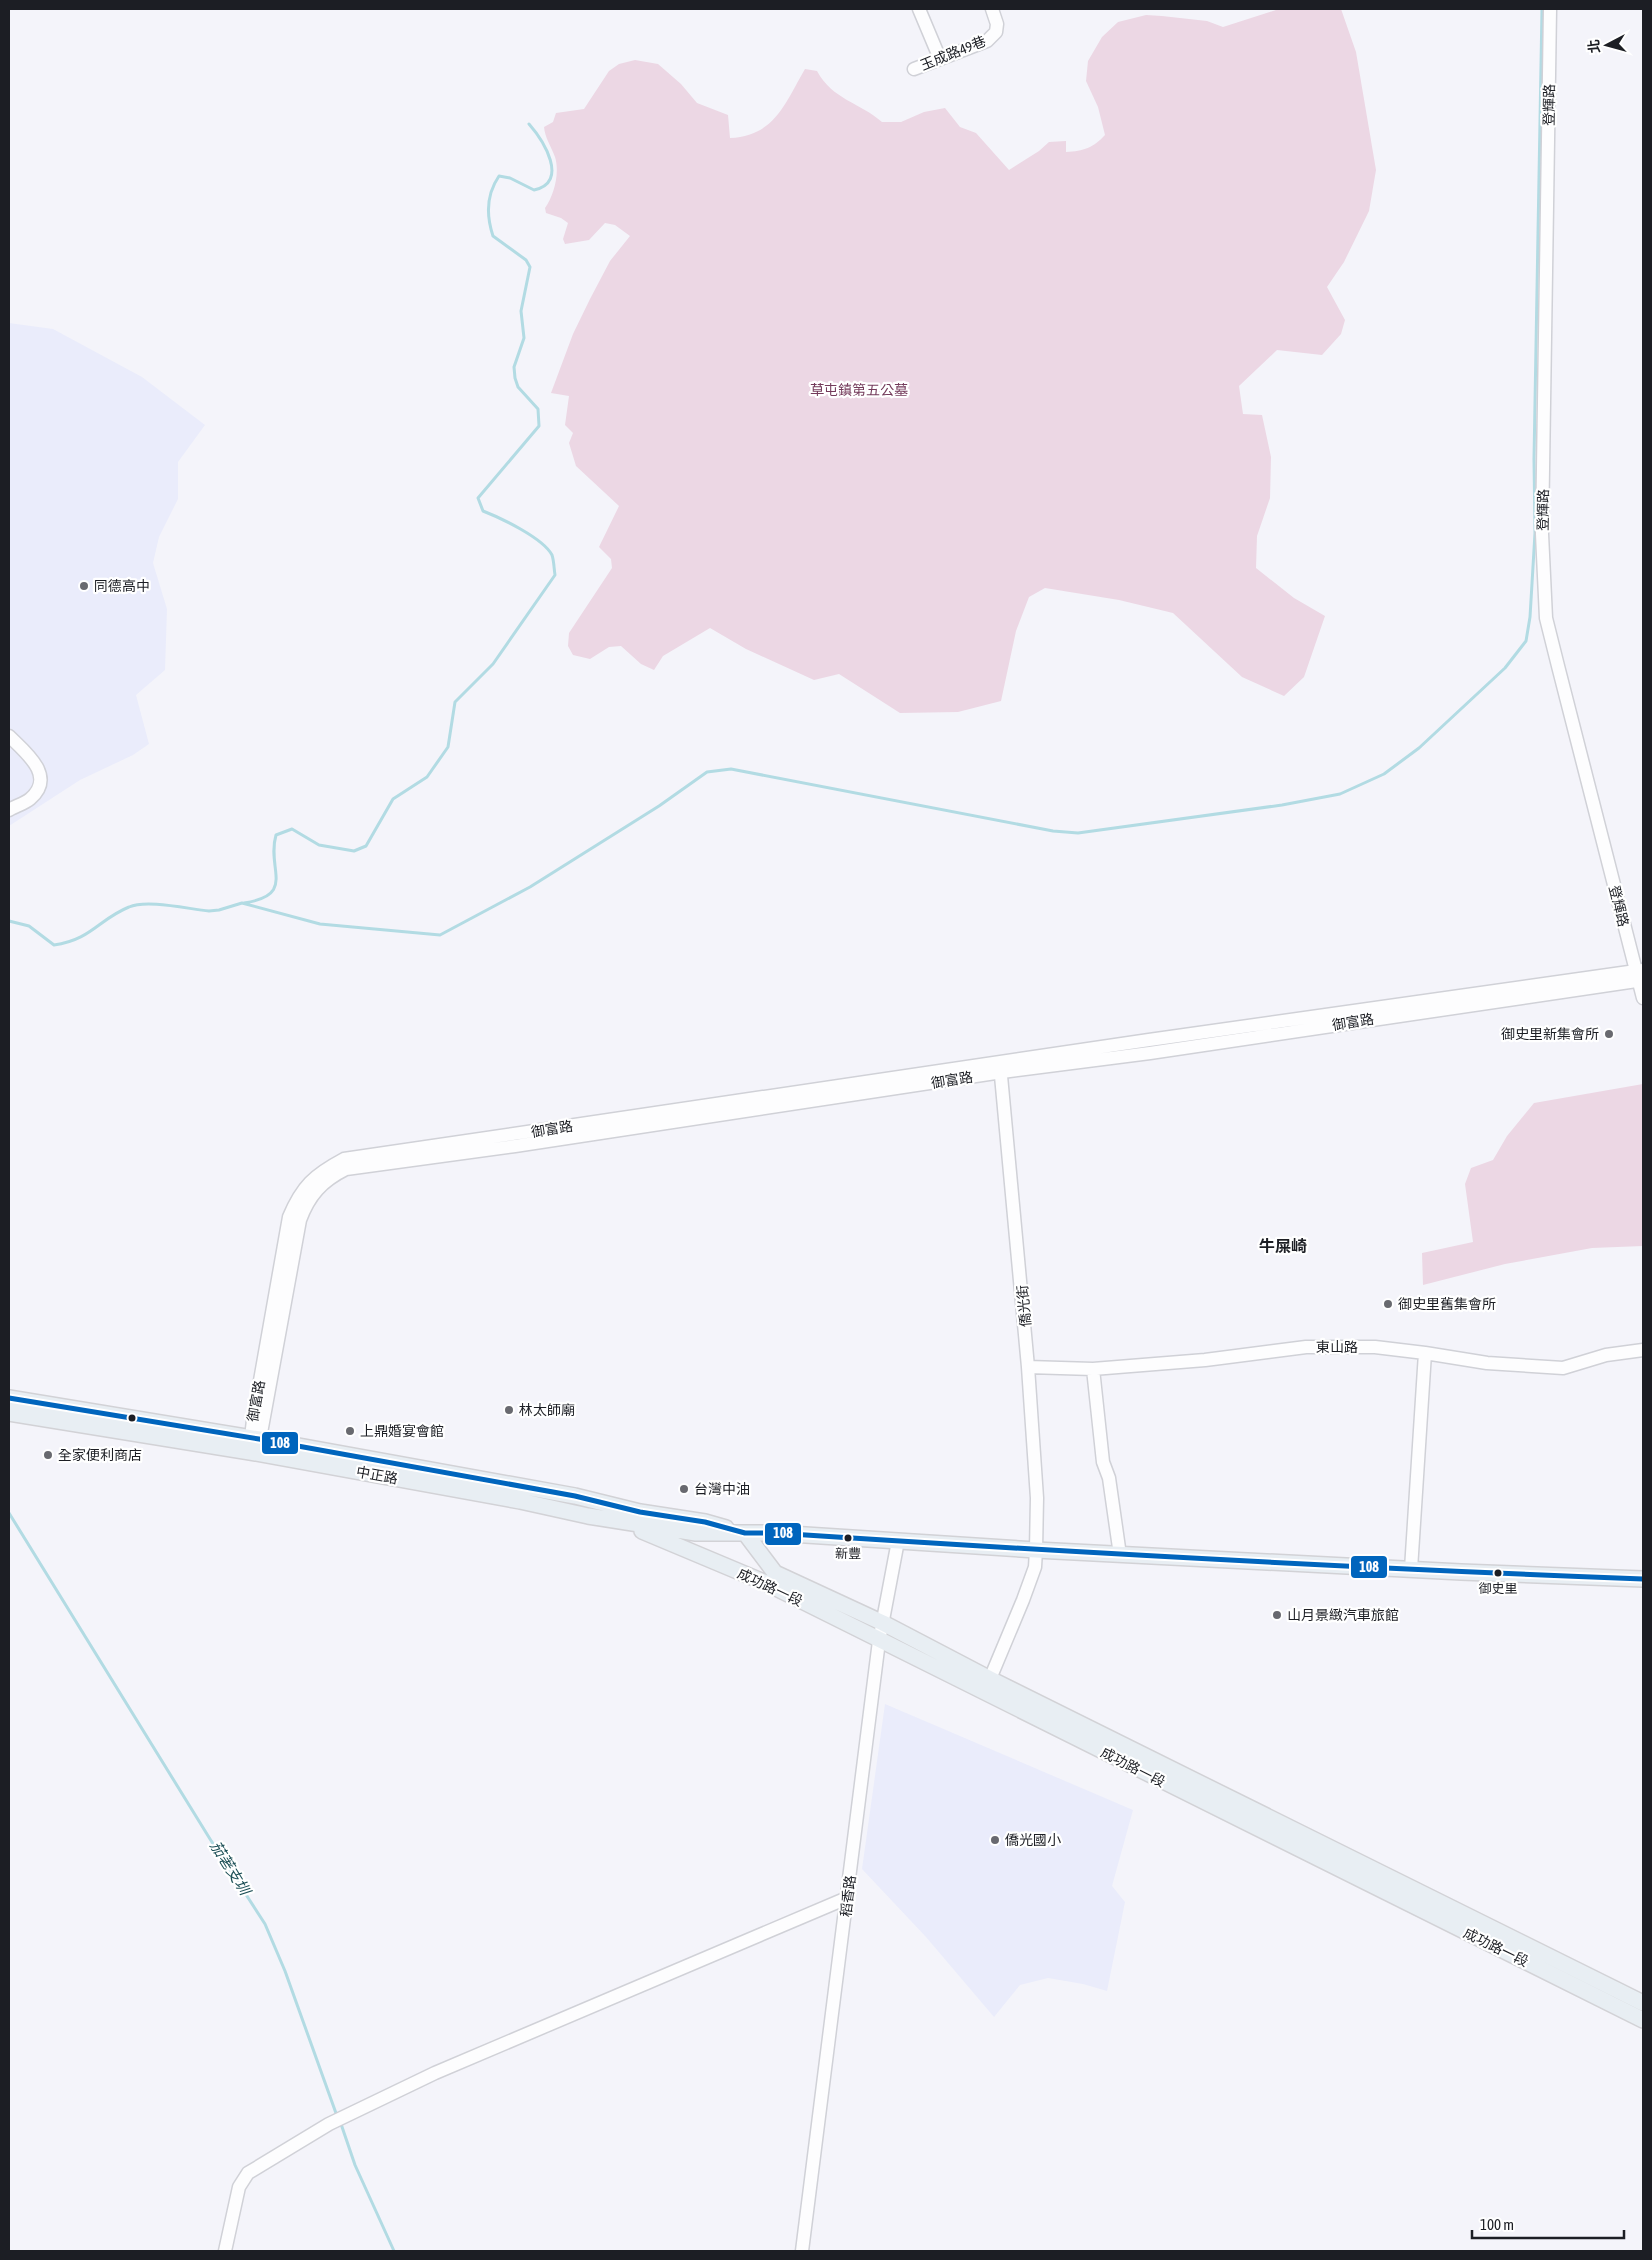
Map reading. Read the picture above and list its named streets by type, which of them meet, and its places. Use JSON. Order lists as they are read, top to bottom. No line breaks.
{"streets":{"main road":["中正路","成功路一段"],"street":["玉成路49巷","登輝路","御富路","僑光街","東山路","稻香路"]},"crossings":[["登輝路","御富路"],["御富路","僑光街"],["御富路","中正路"],["僑光街","東山路"],["僑光街","中正路"],["僑光街","成功路一段"],["中正路","成功路一段"],["中正路","稻香路"],["成功路一段","稻香路"]],"districts":["牛屎崎"],"water":["茄荖支圳"],"parks":["草屯鎮第五公墓"],"places":["同德高中","御史里新集會所","御史里舊集會所","林太師廟","上鼎婚宴會館","全家便利商店","台灣中油","新豐","御史里","山月景緻汽車旅館","僑光國小"],"lines":["transit line 108"],"scale_bar":"100 m","north":"left"}
